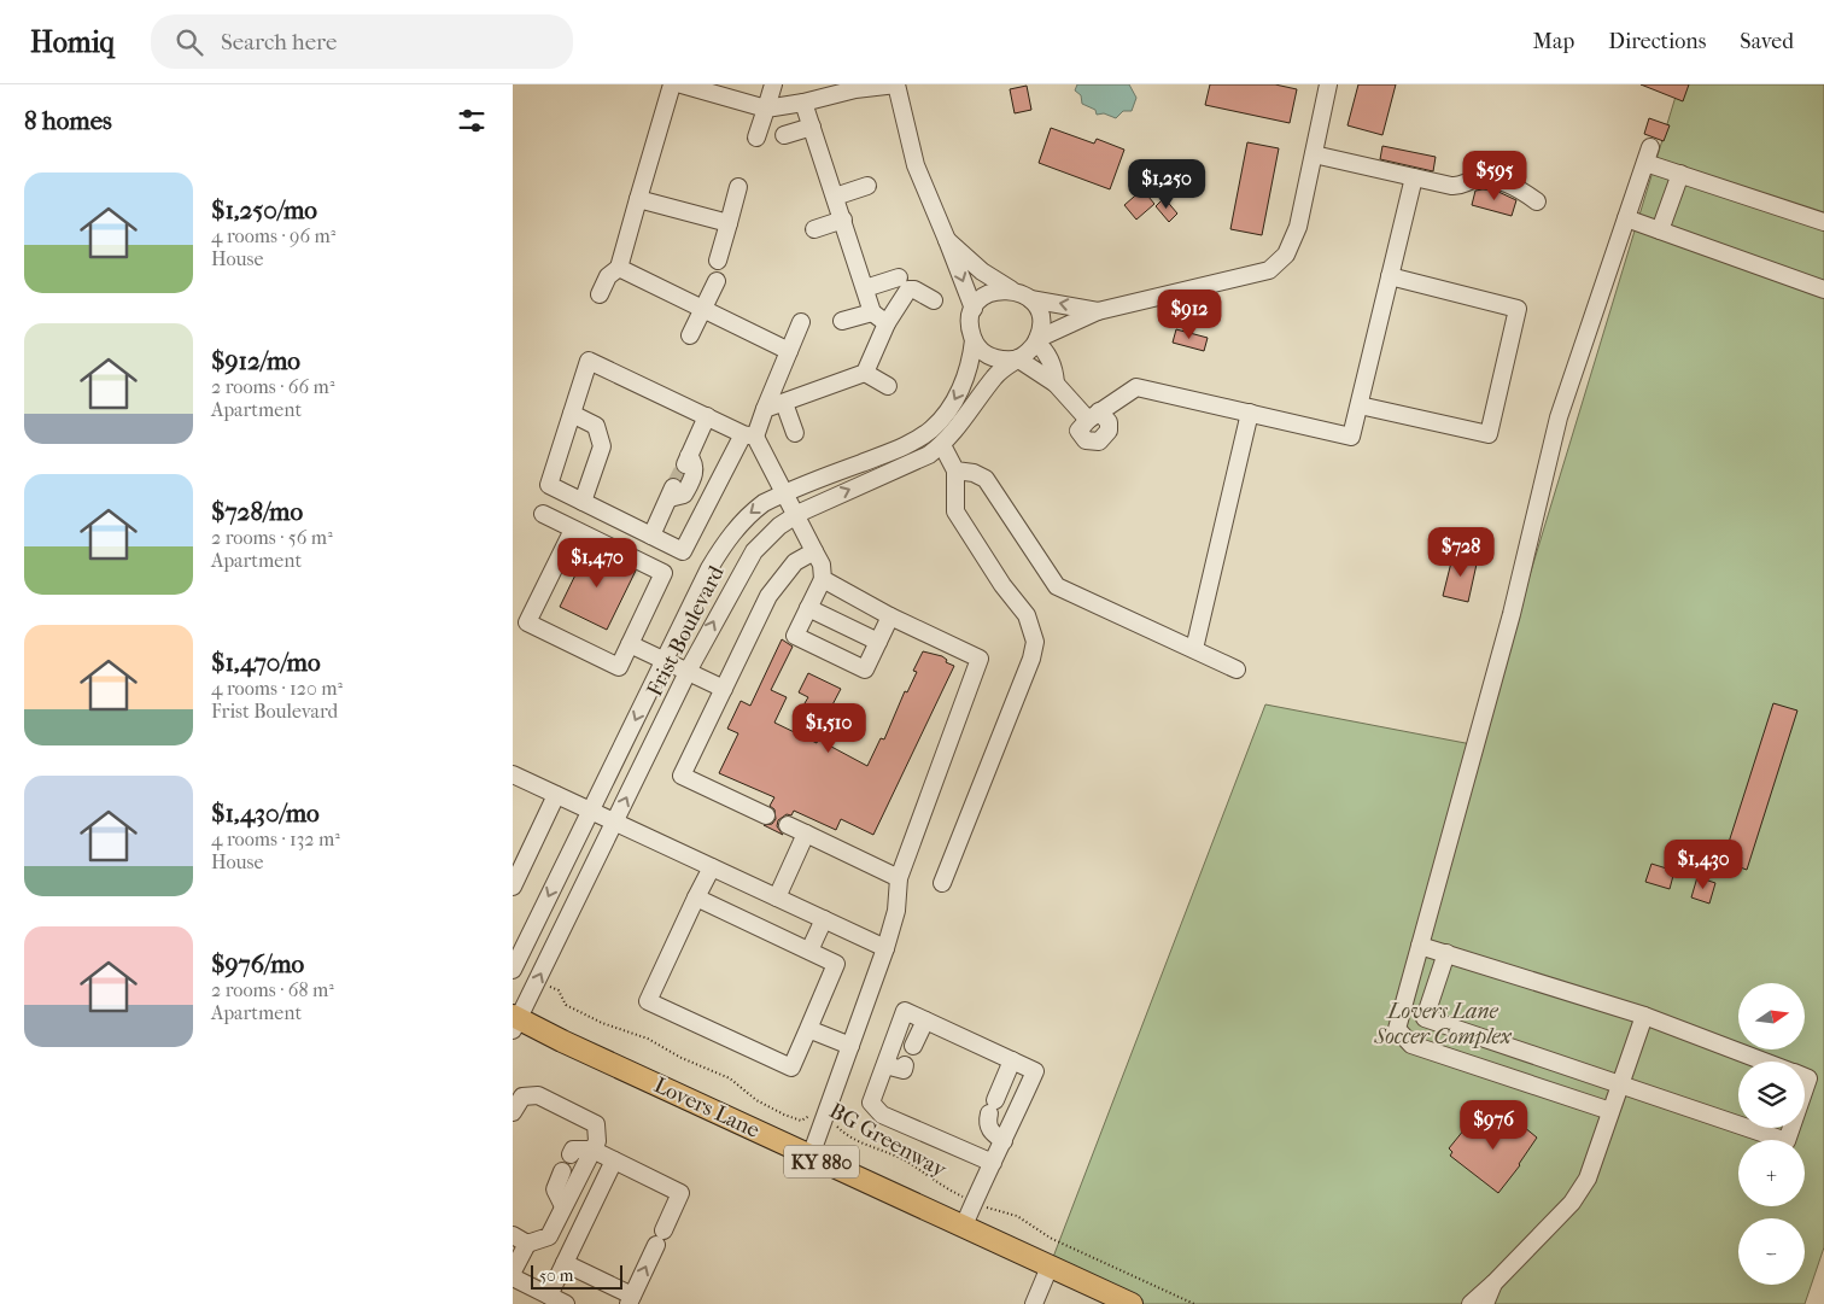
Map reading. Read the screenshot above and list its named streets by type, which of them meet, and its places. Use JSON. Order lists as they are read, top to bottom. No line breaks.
{"streets":{"main road":["Lovers Lane","KY 880"],"street":["Frist Boulevard"],"path":["BG Greenway"]},"crossings":[["Frist Boulevard","Lovers Lane"],["Frist Boulevard","BG Greenway"]],"parks":["Lovers Lane Soccer Complex"],"scale_bar":"50 m","north":"right","page":{"header":"Homiq","search":"Search here","nav":["Map","Directions","Saved"],"heading":"8 homes","price":["$595","$1,250","$912","$728","$1,470","$1,510","$1,430","$976"],"list":[{"name":"$1,250/mo","note":"4 rooms · 96 m² · House"},{"name":"$912/mo","note":"2 rooms · 66 m² · Apartment"},{"name":"$728/mo","note":"2 rooms · 56 m² · Apartment"},{"name":"$1,470/mo","note":"4 rooms · 120 m² · Frist Boulevard"},{"name":"$1,430/mo","note":"4 rooms · 132 m² · House"},{"name":"$976/mo","note":"2 rooms · 68 m² · Apartment"}],"map_buttons":["+","−"],"scale":"50 m"}}
